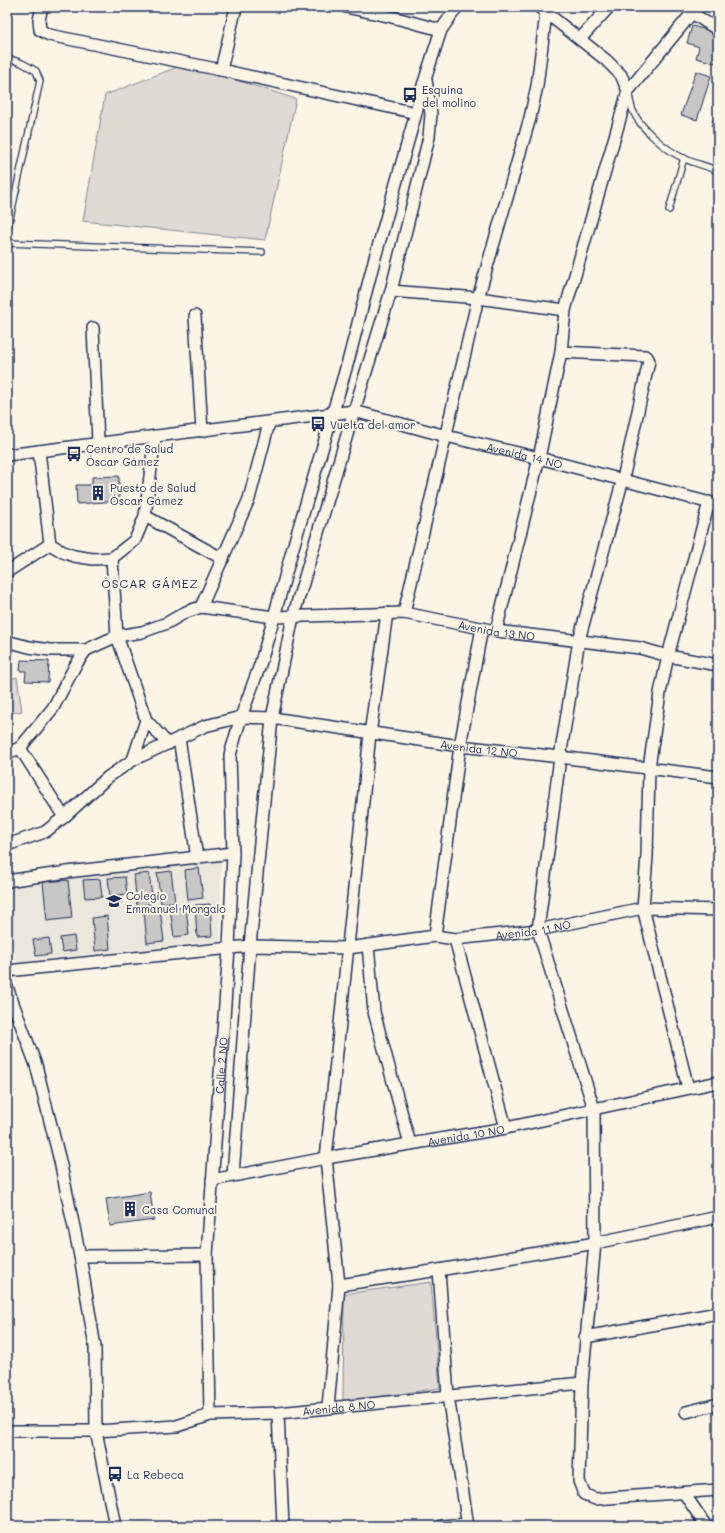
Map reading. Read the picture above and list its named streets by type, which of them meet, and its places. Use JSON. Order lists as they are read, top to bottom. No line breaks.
{"streets":{"street":["Avenida 14 NO","Avenida 13 NO","Avenida 12 NO","Avenida 11 NO","Calle 2 NO","Avenida 10 NO","Avenida 8 NO"]},"crossings":[["Avenida 14 NO","Calle 2 NO"],["Avenida 13 NO","Calle 2 NO"],["Avenida 12 NO","Calle 2 NO"],["Avenida 11 NO","Calle 2 NO"],["Calle 2 NO","Avenida 10 NO"],["Calle 2 NO","Avenida 8 NO"]],"districts":["ÓSCAR GÁMEZ"],"places":{"bus stop":["Esquina del molino","Vuelta del amor","Centro de Salud Óscar Gámez","La Rebeca"],"building":["Puesto de Salud Óscar Gámez","Casa Comunal"],"school or university":["Colegio Emmanuel Mongalo"]}}
